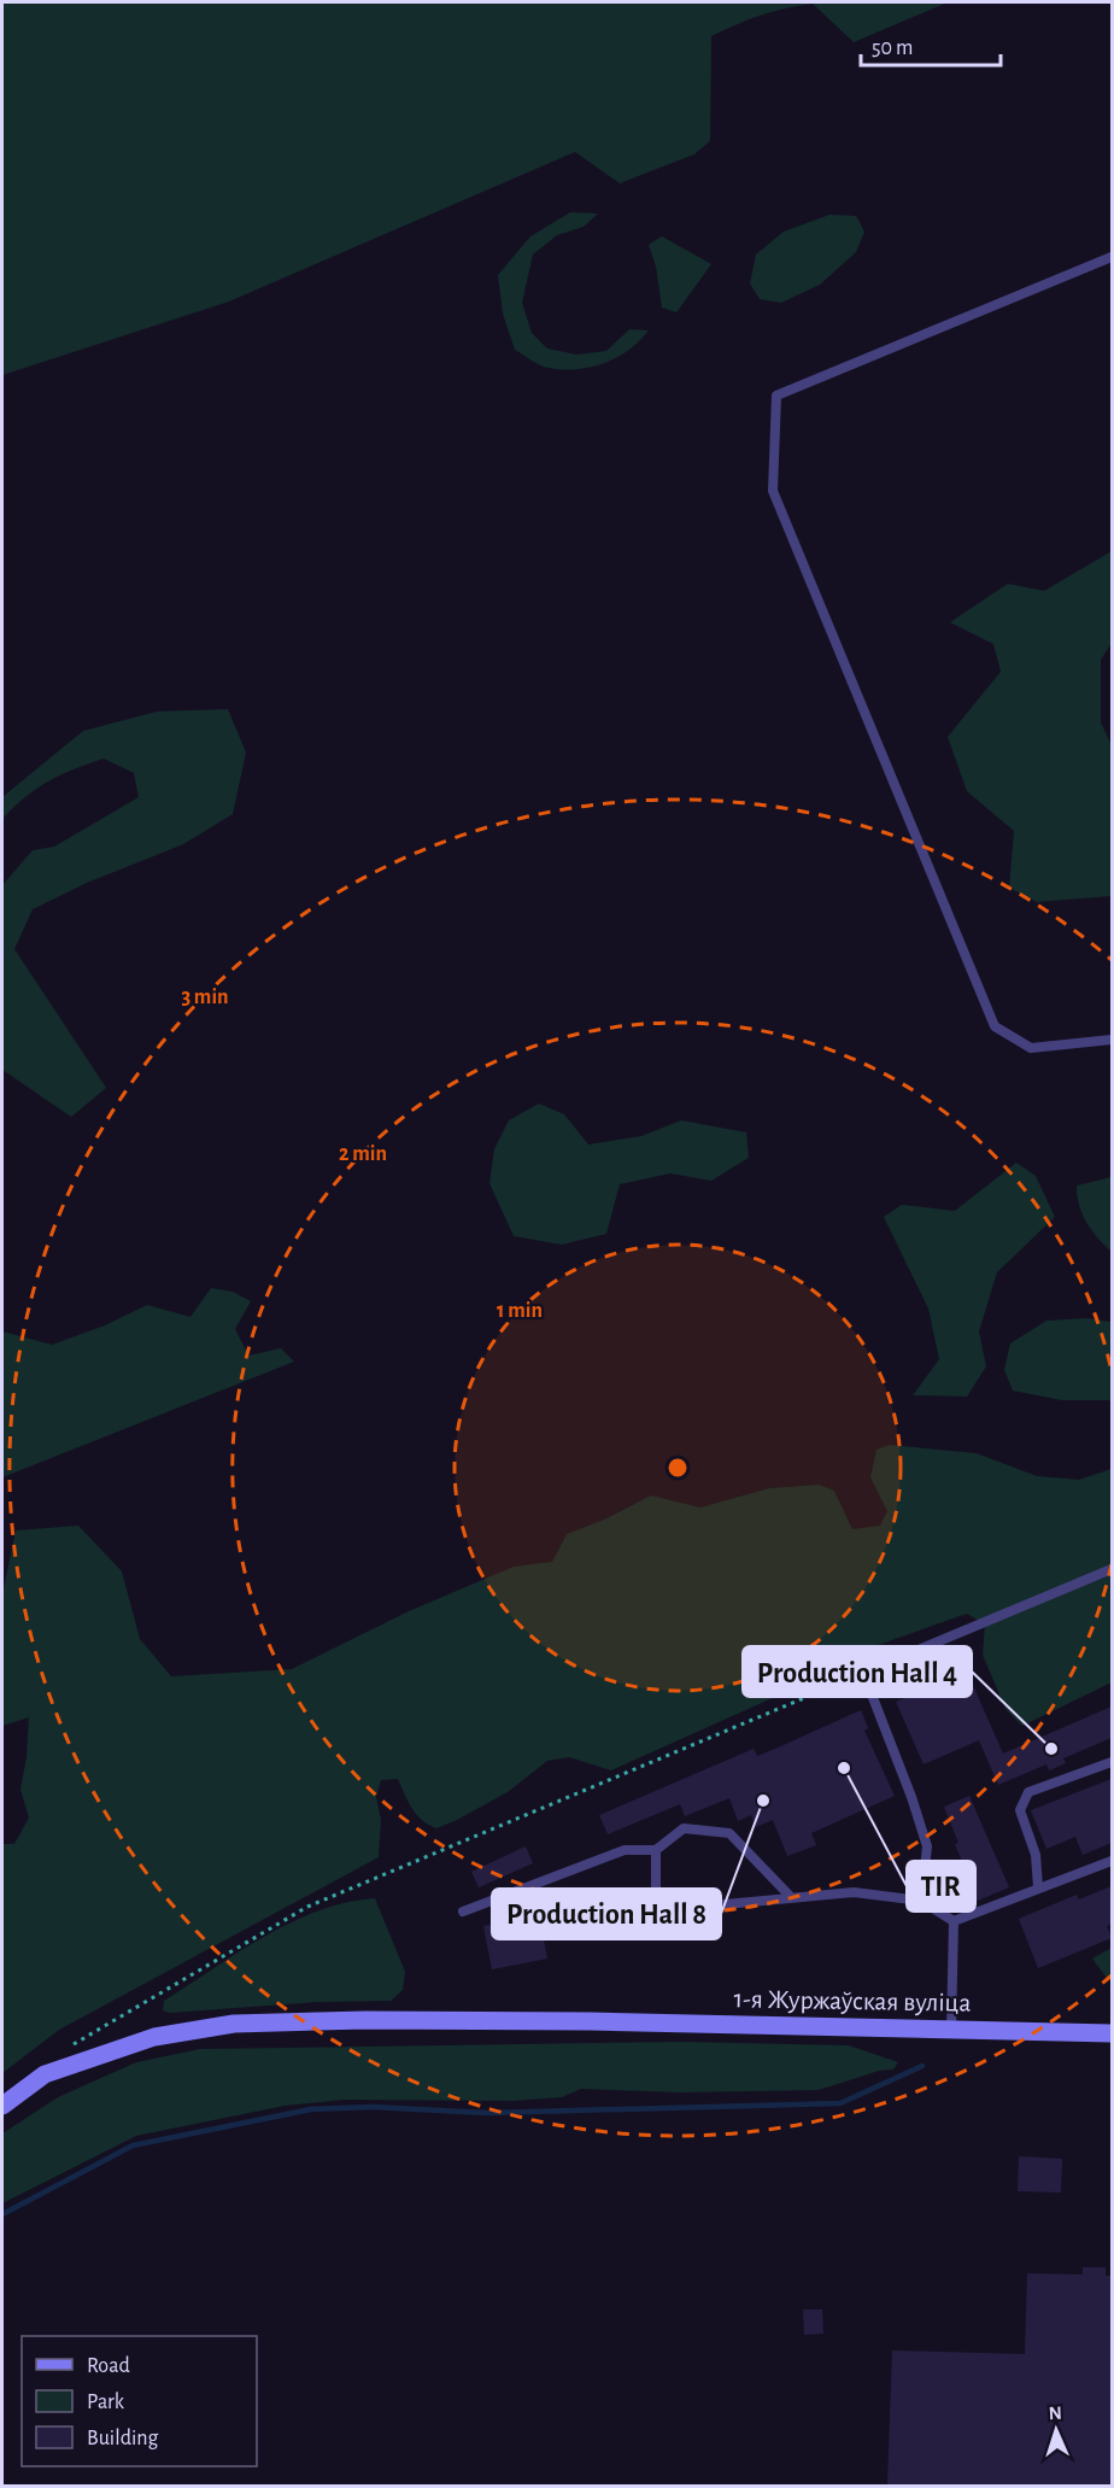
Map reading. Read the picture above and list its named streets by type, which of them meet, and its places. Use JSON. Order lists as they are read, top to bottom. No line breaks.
{"streets":{"street":["1-я Журжаўская вуліца"]},"places":["Production Hall 4","TIR","Production Hall 8"],"legend":["Road","Park","Building"],"scale_bar":"50 m","north":"top","rings":["3 min","2 min","1 min"]}
